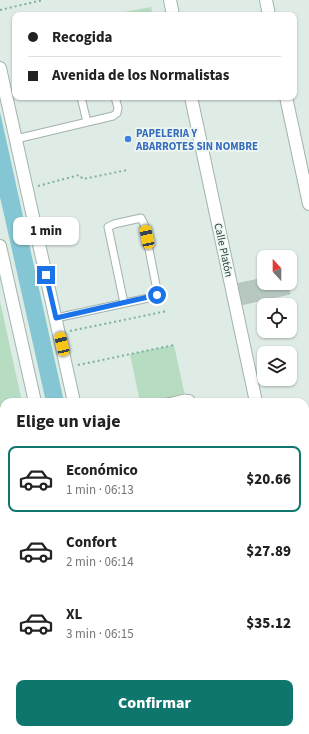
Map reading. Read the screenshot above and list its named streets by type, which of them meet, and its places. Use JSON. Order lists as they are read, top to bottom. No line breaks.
{"streets":{"street":["Calle Platón"]},"places":["PAPELERIA Y ABARROTES SIN NOMBRE"],"north":"top","page":{"banner":["Recogida","Avenida de los Normalistas"],"bubble":"1 min","heading":"Elige un viaje","list":[{"name":"Económico","note":"1 min · 06:13","value":"$20.66"},{"name":"Confort","note":"2 min · 06:14","value":"$27.89"},{"name":"XL","note":"3 min · 06:15","value":"$35.12"}],"buttons":"Confirmar"}}
